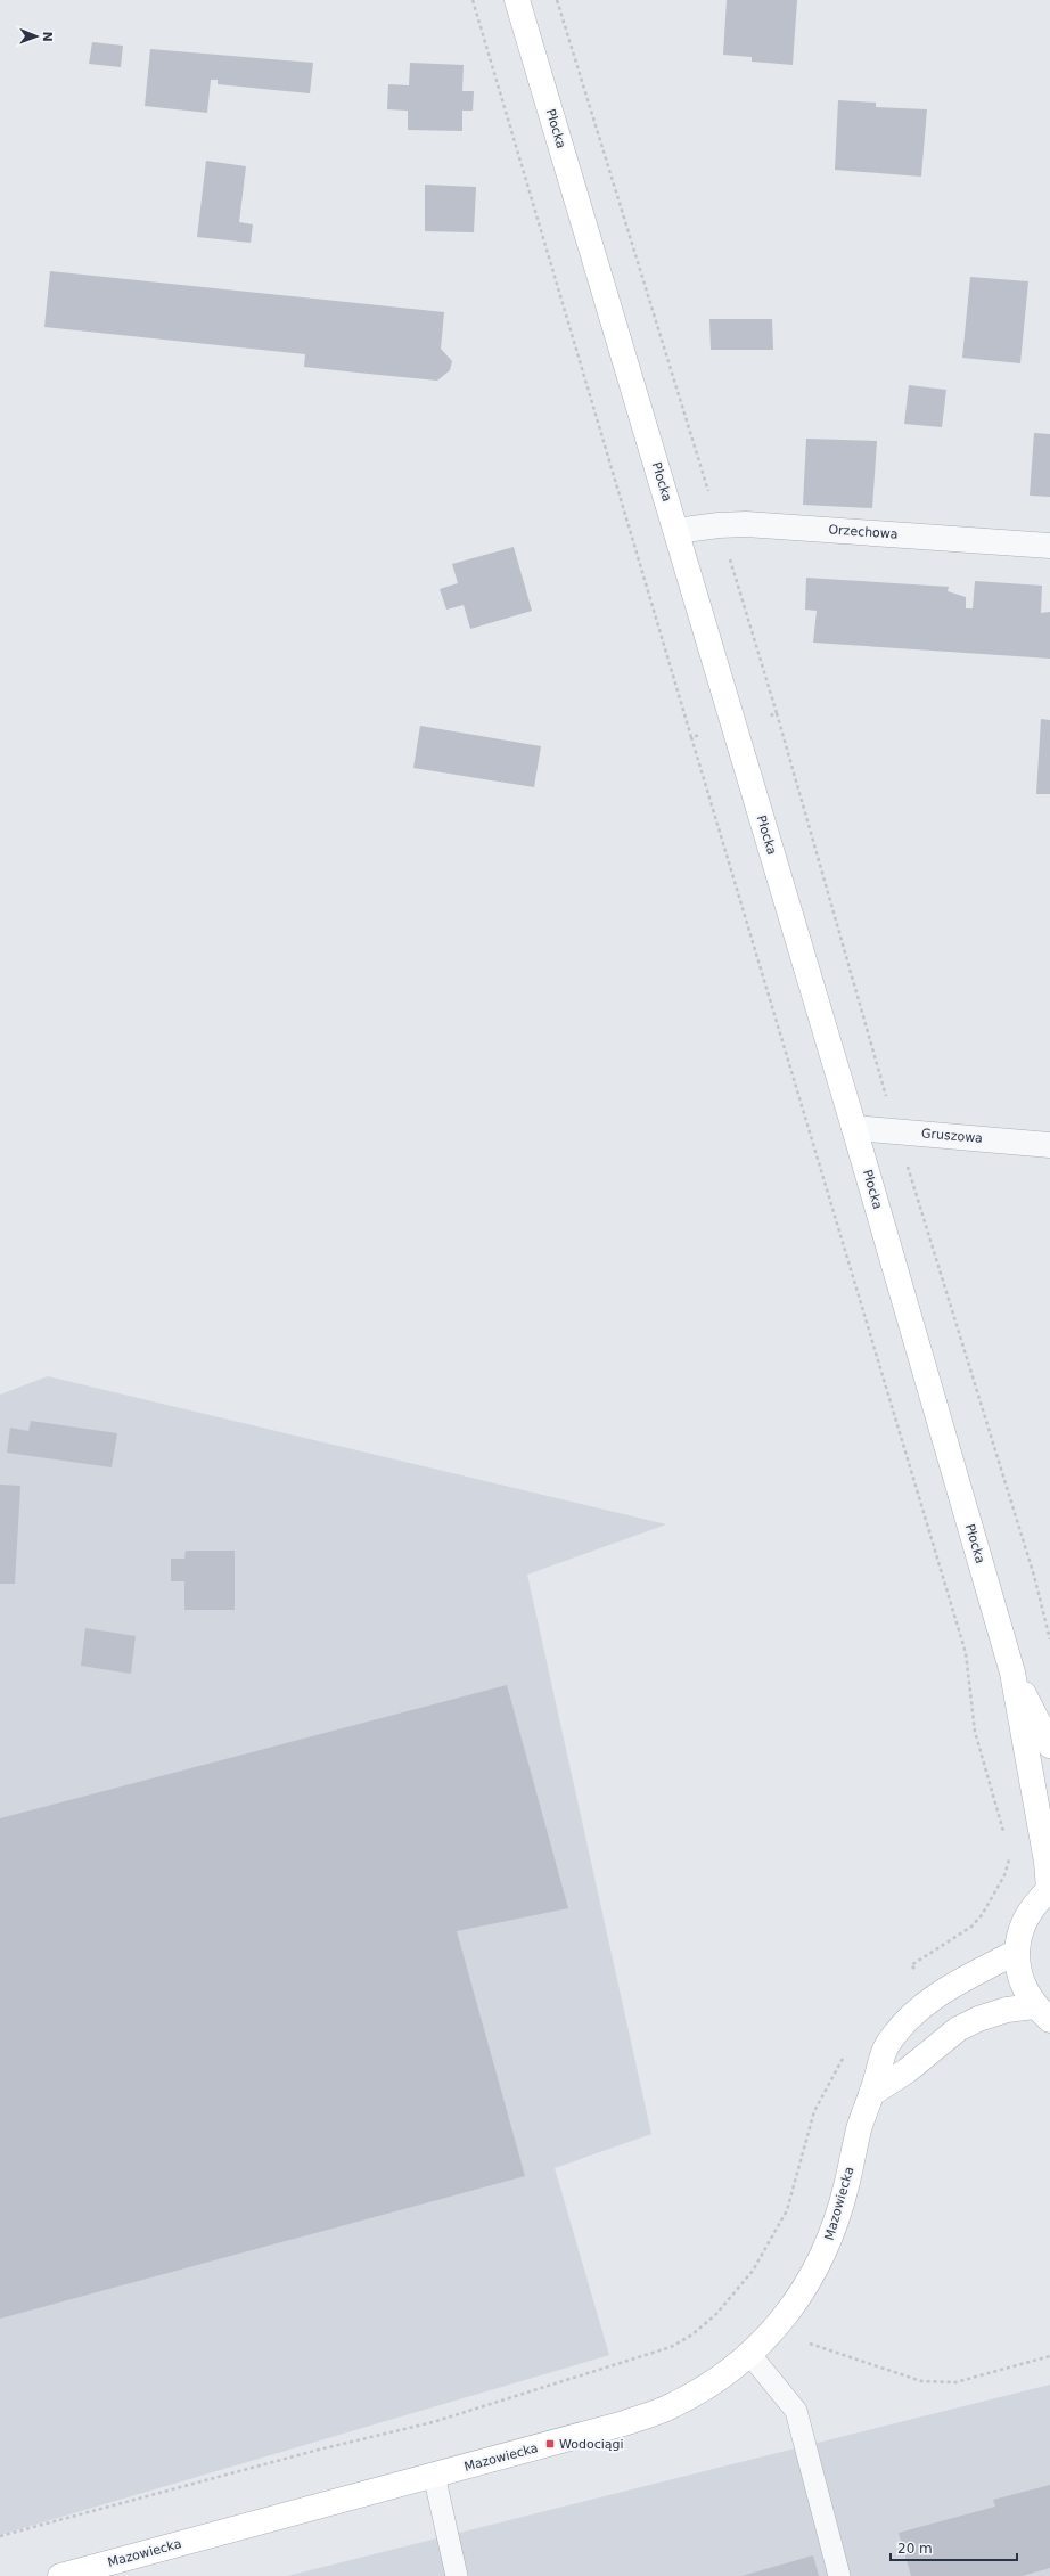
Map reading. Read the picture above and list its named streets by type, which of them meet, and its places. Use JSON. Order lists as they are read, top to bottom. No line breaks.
{"streets":{"street":["Płocka","Orzechowa","Gruszowa","Mazowiecka"]},"crossings":[["Płocka","Orzechowa"],["Płocka","Gruszowa"]],"places":{"transit":["Wodociągi"]},"scale_bar":"20 m","north":"right"}
